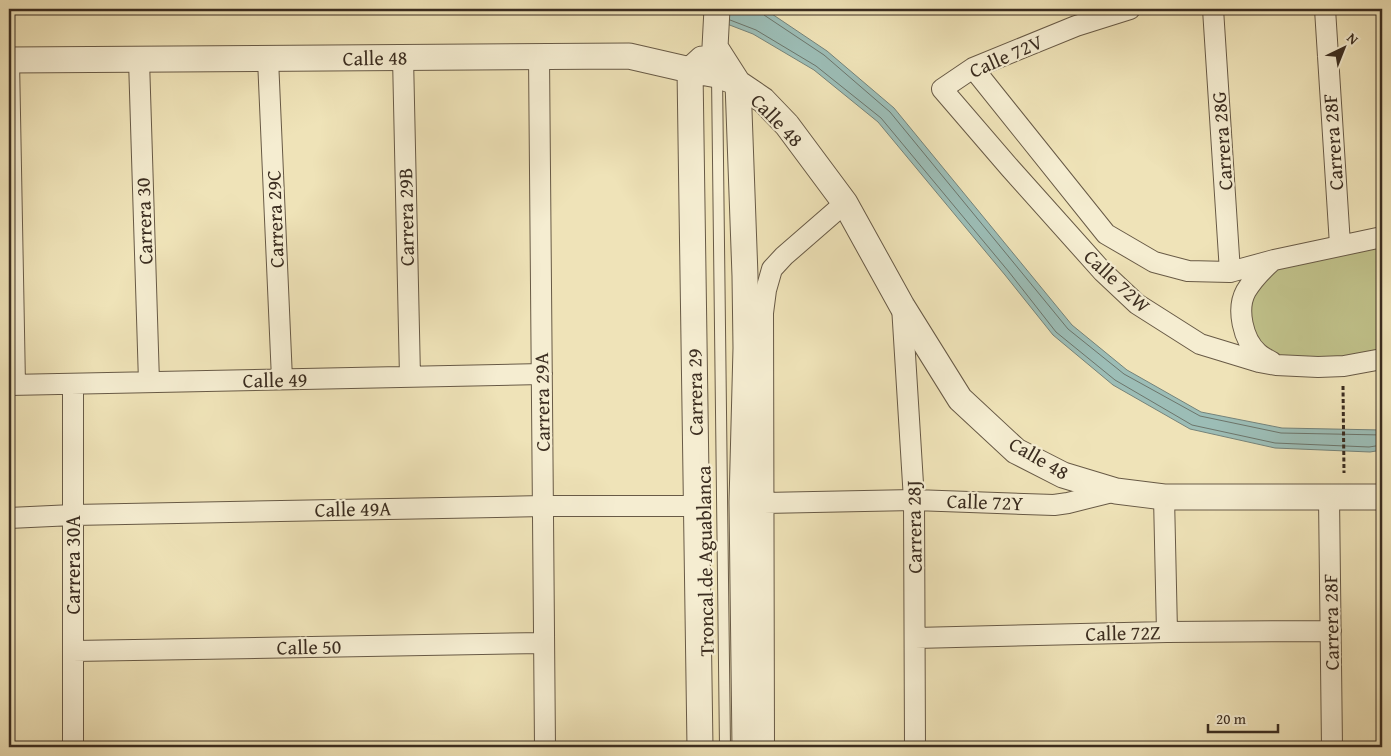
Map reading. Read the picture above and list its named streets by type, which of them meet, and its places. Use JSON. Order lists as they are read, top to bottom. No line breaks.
{"streets":{"street":["Calle 72V","Calle 48","Carrera 28G","Carrera 28F","Carrera 29B","Carrera 29C","Carrera 30","Calle 72W","Calle 49","Carrera 29","Carrera 29A","Calle 72Y","Calle 49A","Carrera 28J","Carrera 30A","Calle 72Z","Calle 50"],"lane":["Troncal de Aguablanca"]},"crossings":[["Calle 72V","Calle 72W"],["Calle 48","Carrera 28F"],["Calle 48","Carrera 29B"],["Calle 48","Carrera 29C"],["Calle 48","Carrera 30"],["Calle 48","Carrera 29"],["Calle 48","Carrera 29A"],["Calle 48","Calle 72Y"],["Calle 48","Carrera 28J"],["Calle 48","Troncal de Aguablanca"],["Carrera 28G","Calle 72W"],["Carrera 28F","Calle 72W"],["Carrera 28F","Calle 72Z"],["Carrera 29B","Calle 49"],["Carrera 29C","Calle 49"],["Carrera 30","Calle 49"],["Calle 49","Carrera 29A"],["Calle 49","Carrera 30A"],["Carrera 29","Calle 49A"],["Carrera 29A","Calle 49A"],["Carrera 29A","Calle 50"],["Calle 72Y","Carrera 28J"],["Calle 49A","Carrera 30A"],["Carrera 28J","Calle 72Z"],["Carrera 30A","Calle 50"]],"scale_bar":"20 m","north":"top right"}
